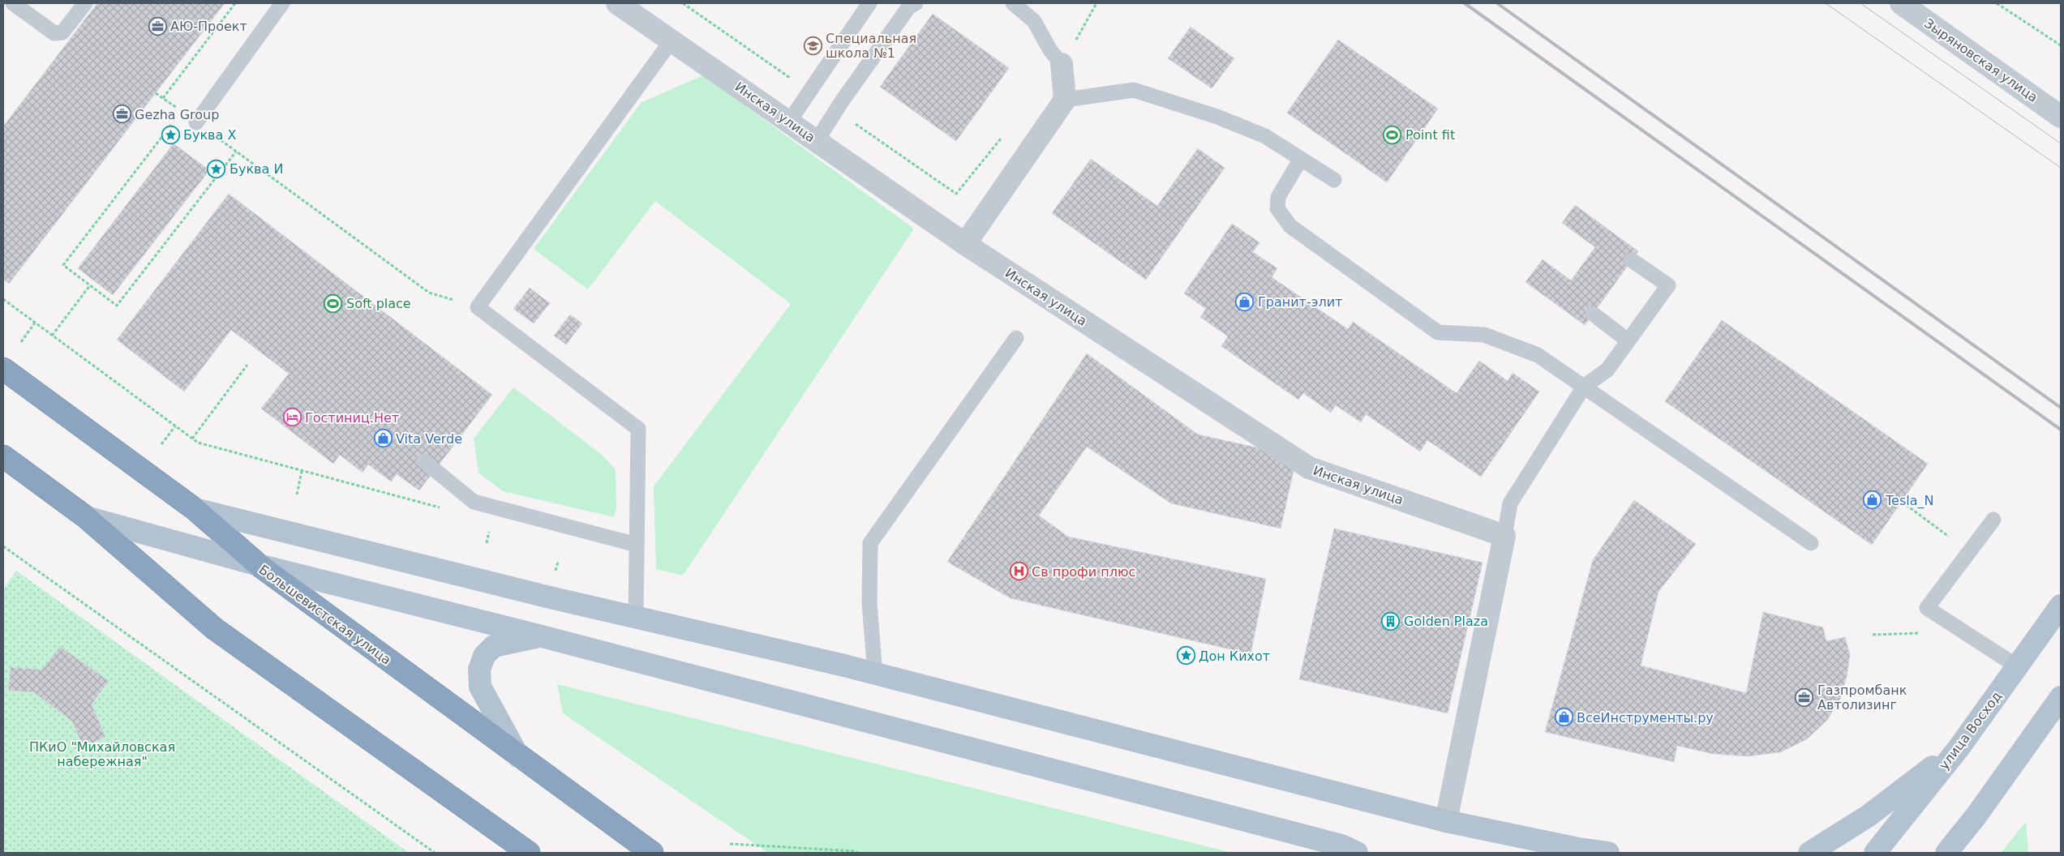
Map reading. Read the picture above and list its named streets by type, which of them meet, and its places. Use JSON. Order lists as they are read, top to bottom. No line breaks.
{"streets":{"highway":["Большевистская улица"],"main road":["улица Восход"],"street":["Зыряновская улица","Инская улица"]},"parks":["ПКиО \"Михайловская набережная\""],"places":{"office":["АЮ-Проект","Gezha Group","Газпромбанк Автолизинг"],"school or university":["Специальная школа №1"],"place":["Буква Х","Буква И","Дон Кихот"],"sports":["Point fit","Soft place"],"shop":["Гранит-элит","Vita Verde","Tesla_N","ВсеИнструменты.ру"],"hotel":["Гостиниц.Нет"],"hospital":["Св профи плюс"],"building":["Golden Plaza"]}}
